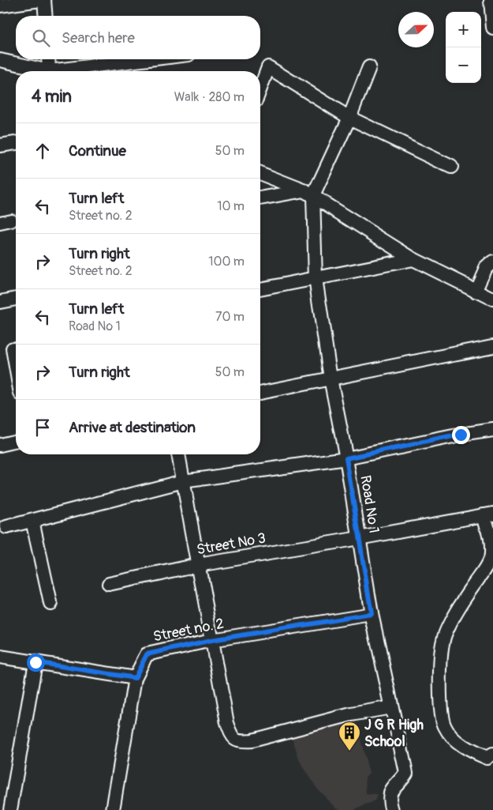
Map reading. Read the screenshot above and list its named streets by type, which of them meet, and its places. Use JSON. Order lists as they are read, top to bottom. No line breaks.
{"streets":{"street":["Road No 1","Street No 3","Street no. 2"]},"crossings":[["Road No 1","Street No 3"],["Road No 1","Street no. 2"]],"places":{"building":["J G R High School"]},"north":"right","page":{"map_buttons":["+","−"],"search":"Search here","heading":["4 min","Walk · 280 m"],"list":[["Continue","50 m"],["Turn left","Street no. 2","10 m"],["Turn right","Street no. 2","100 m"],["Turn left","Road No 1","70 m"],["Turn right","50 m"],"Arrive at destination"]}}
